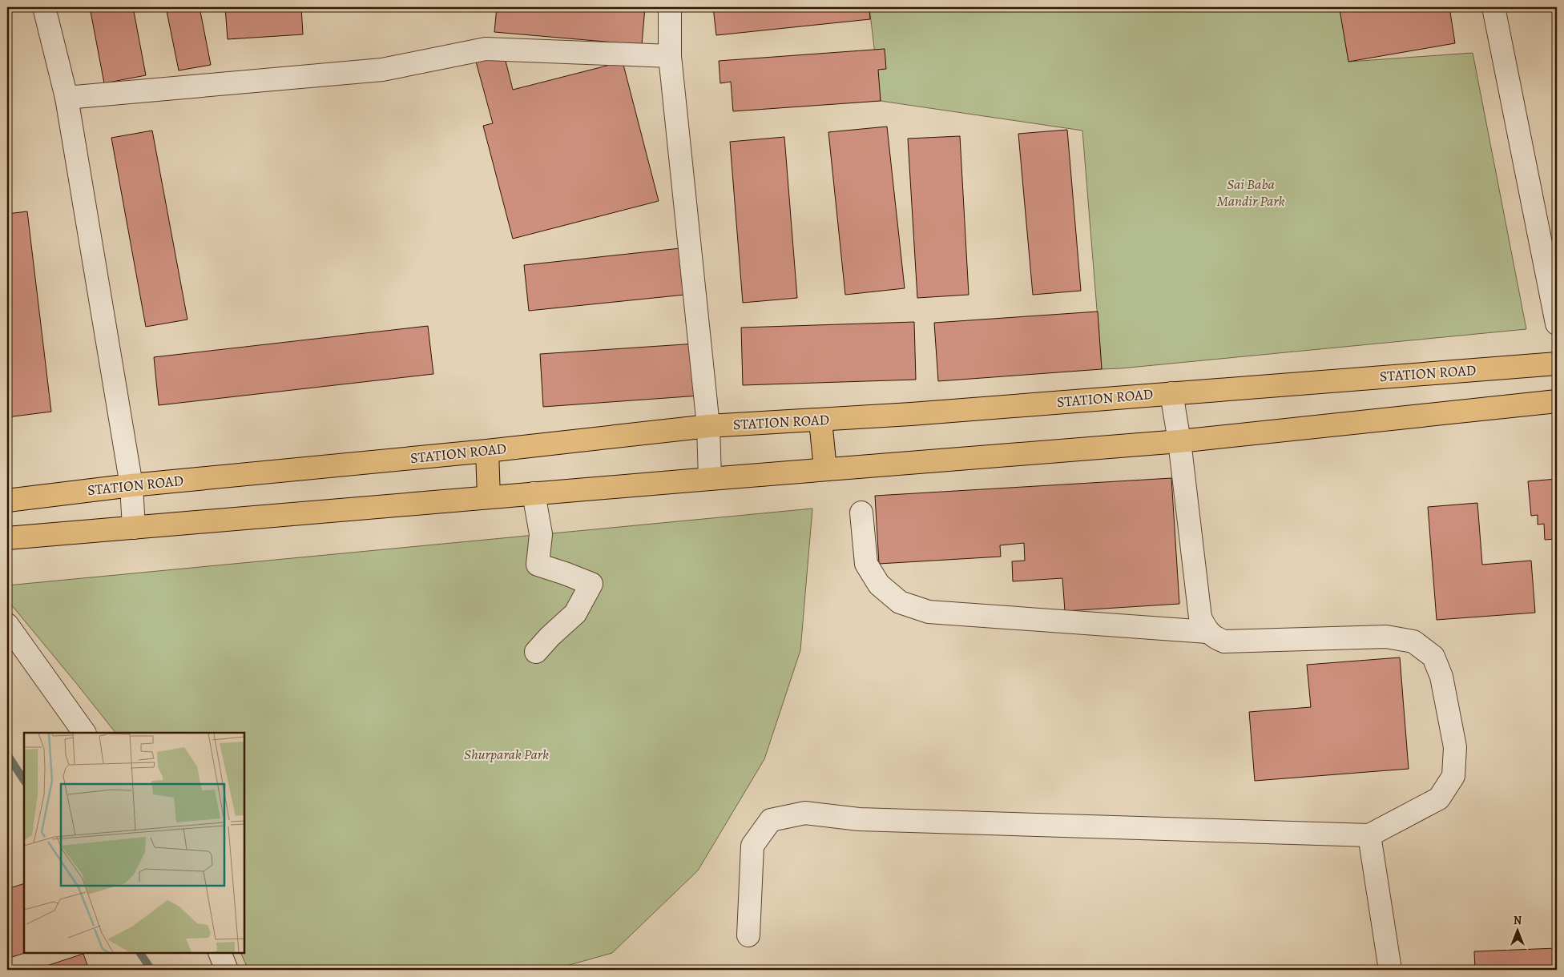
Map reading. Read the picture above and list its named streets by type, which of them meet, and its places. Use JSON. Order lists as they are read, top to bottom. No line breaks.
{"streets":{"main road":["STATION ROAD"]},"parks":["Sai Baba Mandir Park","Shurparak Park"],"north":"top"}
